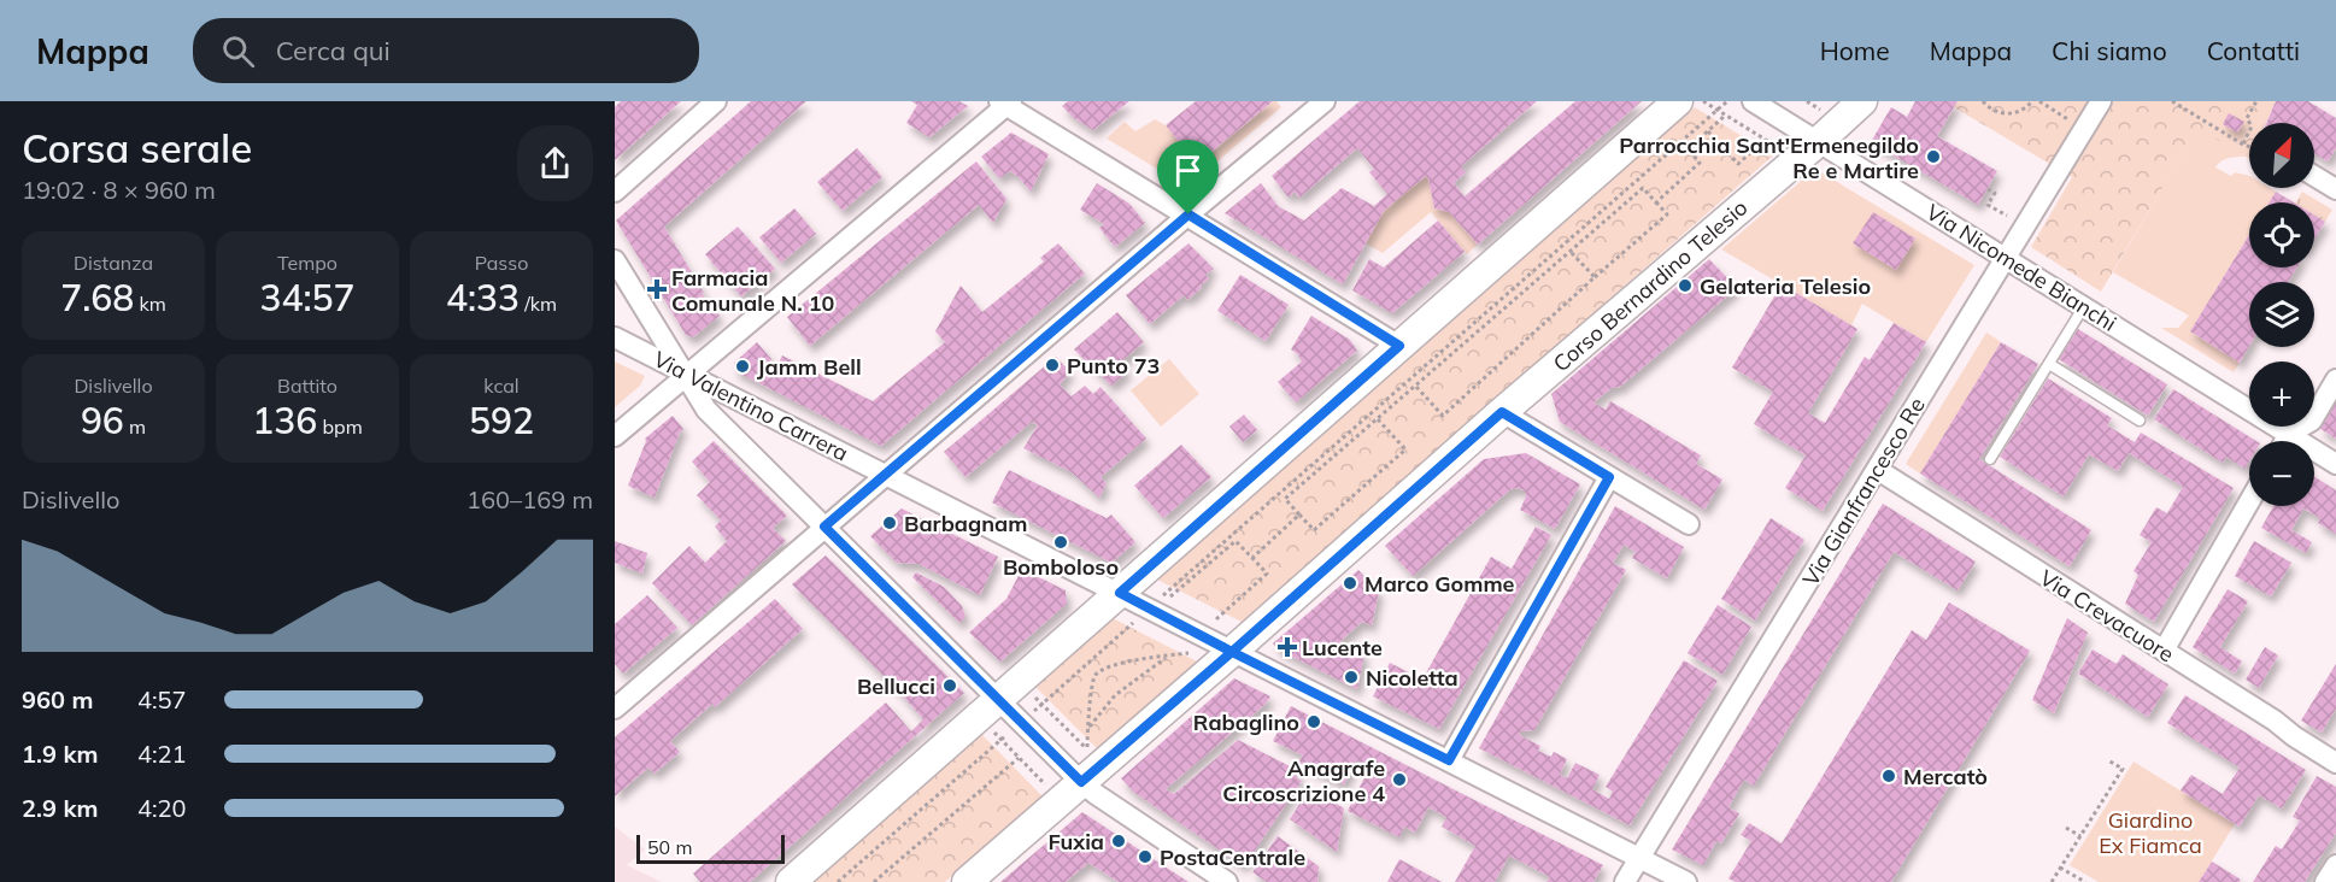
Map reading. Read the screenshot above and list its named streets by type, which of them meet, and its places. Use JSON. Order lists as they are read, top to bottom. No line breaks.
{"streets":{"street":["Via Nicomede Bianchi","Corso Bernardino Telesio","Via Valentino Carrera","Via Gianfrancesco Re","Via Crevacuore"]},"crossings":[["Via Nicomede Bianchi","Corso Bernardino Telesio"],["Via Nicomede Bianchi","Via Gianfrancesco Re"],["Corso Bernardino Telesio","Via Valentino Carrera"],["Via Valentino Carrera","Via Gianfrancesco Re"],["Via Gianfrancesco Re","Via Crevacuore"]],"parks":["Giardino Ex Fiamca"],"places":{"other":["Parrocchia Sant'Ermenegildo Re e Martire","Gelateria Telesio","Punto 73","Jamm Bell","Barbagnam","Bomboloso","Marco Gomme","Nicoletta","Bellucci","Rabaglino","Mercatò","Anagrafe Circoscrizione 4","Fuxia","PostaCentrale"],"health":["Farmacia Comunale N. 10","Lucente"]},"scale_bar":"50 m","north":"top right","page":{"header":"Mappa","search":"Cerca qui","nav":["Home","Mappa","Chi siamo","Contatti"],"heading":["Corsa serale","19:02 · 8 × 960 m"],"map_buttons":["+","−"],"stats":[["Distanza","7.68 km"],["Tempo","34:57"],["Passo","4:33 /km"],["Dislivello","96 m"],["Battito","136 bpm"],["kcal","592"]],"chart":["Dislivello","160–169 m"],"list":[{"name":"960 m","note":"4:57"},{"name":"1.9 km","note":"4:21"},{"name":"2.9 km","note":"4:20"}],"scale":"50 m"}}
